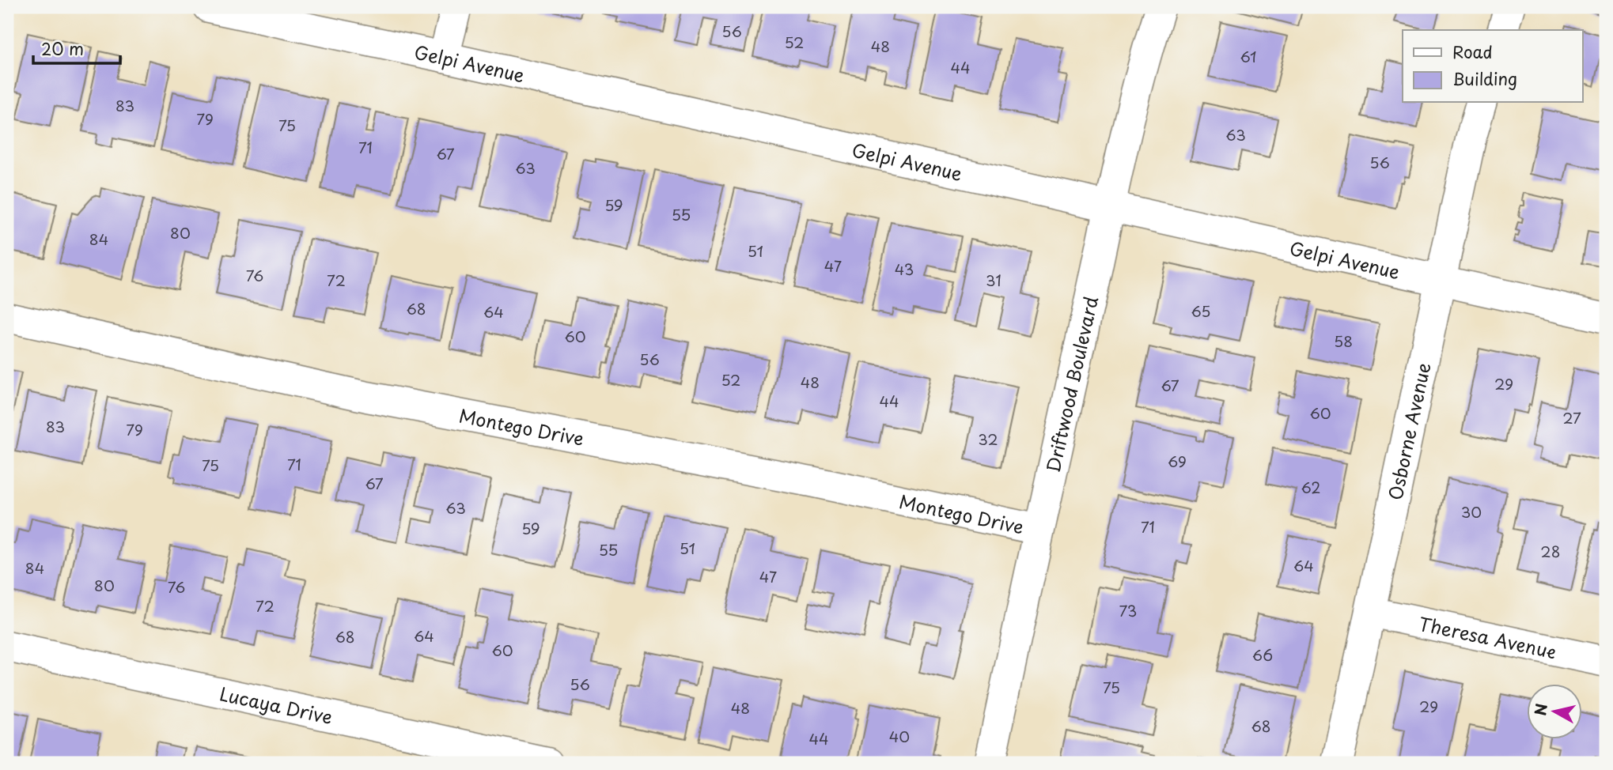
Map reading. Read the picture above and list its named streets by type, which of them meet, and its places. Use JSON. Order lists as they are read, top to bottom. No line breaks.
{"streets":{"street":["Gelpi Avenue","Driftwood Boulevard","Montego Drive","Osborne Avenue","Theresa Avenue","Lucaya Drive"]},"crossings":[["Gelpi Avenue","Driftwood Boulevard"],["Gelpi Avenue","Osborne Avenue"],["Driftwood Boulevard","Montego Drive"],["Osborne Avenue","Theresa Avenue"]],"house_numbers":["56","52","48","61","44","83","79","75","63","71","67","56","63","59","55","80","84","51","47","43","76","72","31","68","65","64","60","58","56","52","48","29","67","44","60","27","83","79","32","69","71","75","67","62","63","30","71","59","51","55","28","64","84","47","80","76","72","73","64","68","60","66","56","75","29","48","68","40","44"],"legend":["Road","Building"],"scale_bar":"20 m","north":"left"}
